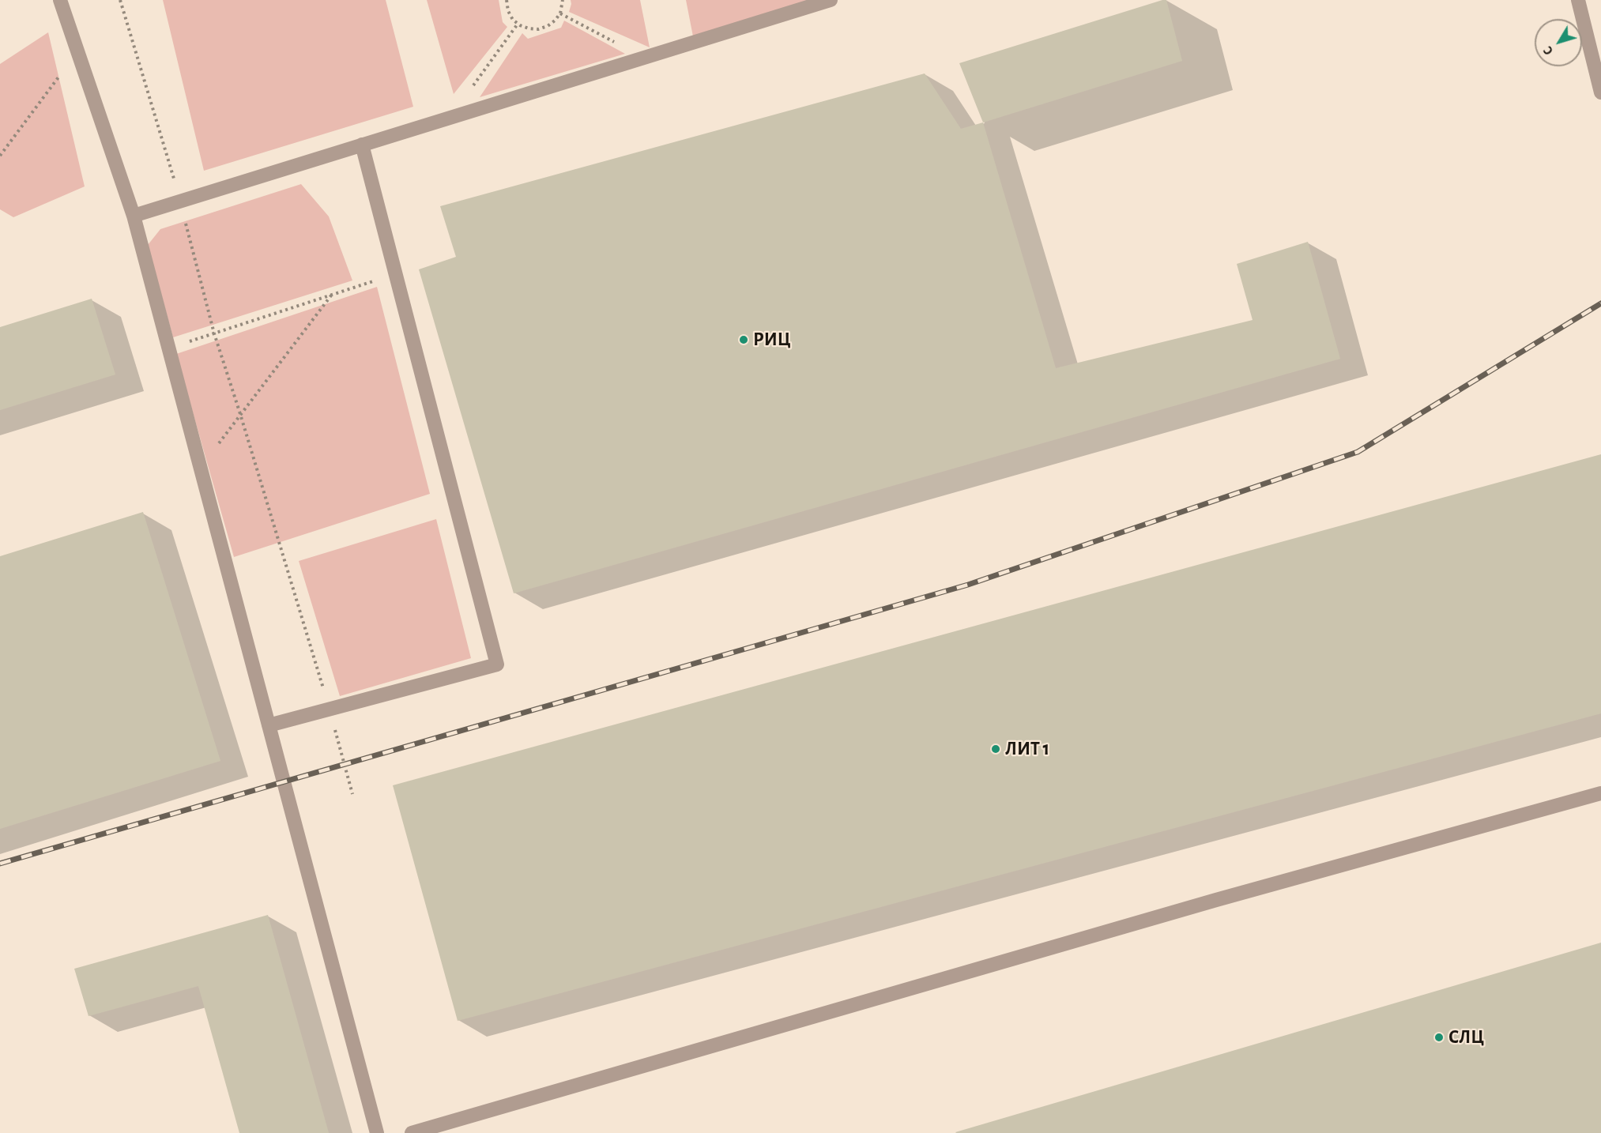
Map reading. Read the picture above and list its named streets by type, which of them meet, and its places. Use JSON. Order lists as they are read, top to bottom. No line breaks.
{"places":["РИЦ","ЛИТ 1","СЛЦ"],"north":"bottom left"}
